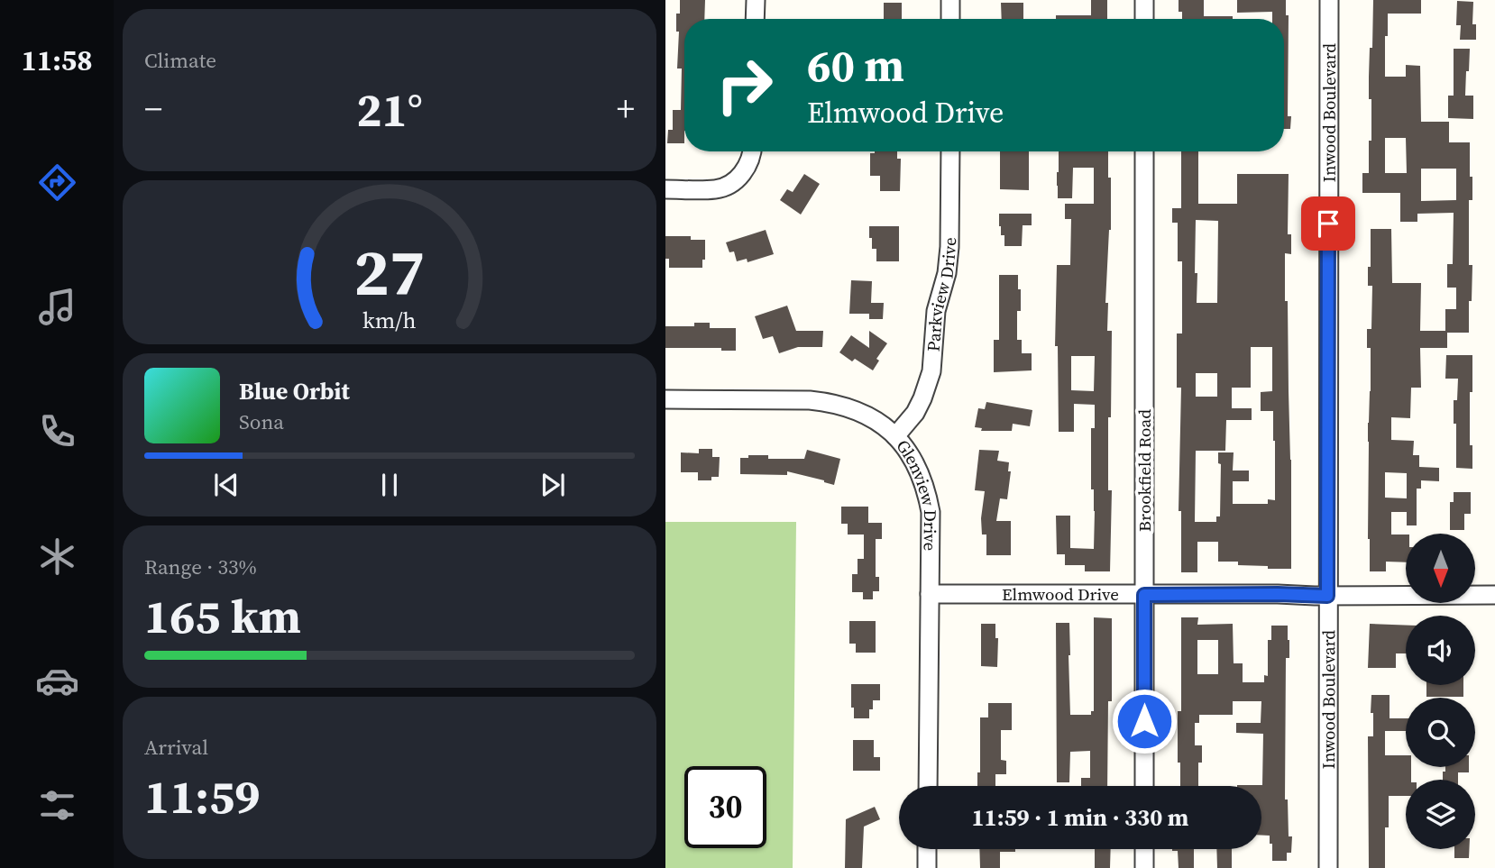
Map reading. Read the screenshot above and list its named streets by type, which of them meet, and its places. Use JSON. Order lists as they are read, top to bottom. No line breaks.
{"streets":{"street":["Inwood Boulevard","Parkview Drive","Brookfield Road","Glenview Drive","Elmwood Drive"]},"crossings":[["Inwood Boulevard","Elmwood Drive"],["Parkview Drive","Glenview Drive"],["Brookfield Road","Elmwood Drive"],["Glenview Drive","Elmwood Drive"]],"north":"bottom","page":{"tabs":"11:58","tile":["Climate",["Range · 33%","165 km"],["Arrival","11:59"]],"turn":["60 m","Elmwood Drive"],"heat":["−","21°","+"],"song":["Blue Orbit","Sona"],"limit":"30","trip":"11:59 · 1 min · 330 m","gauge":["27","km/h"]}}
